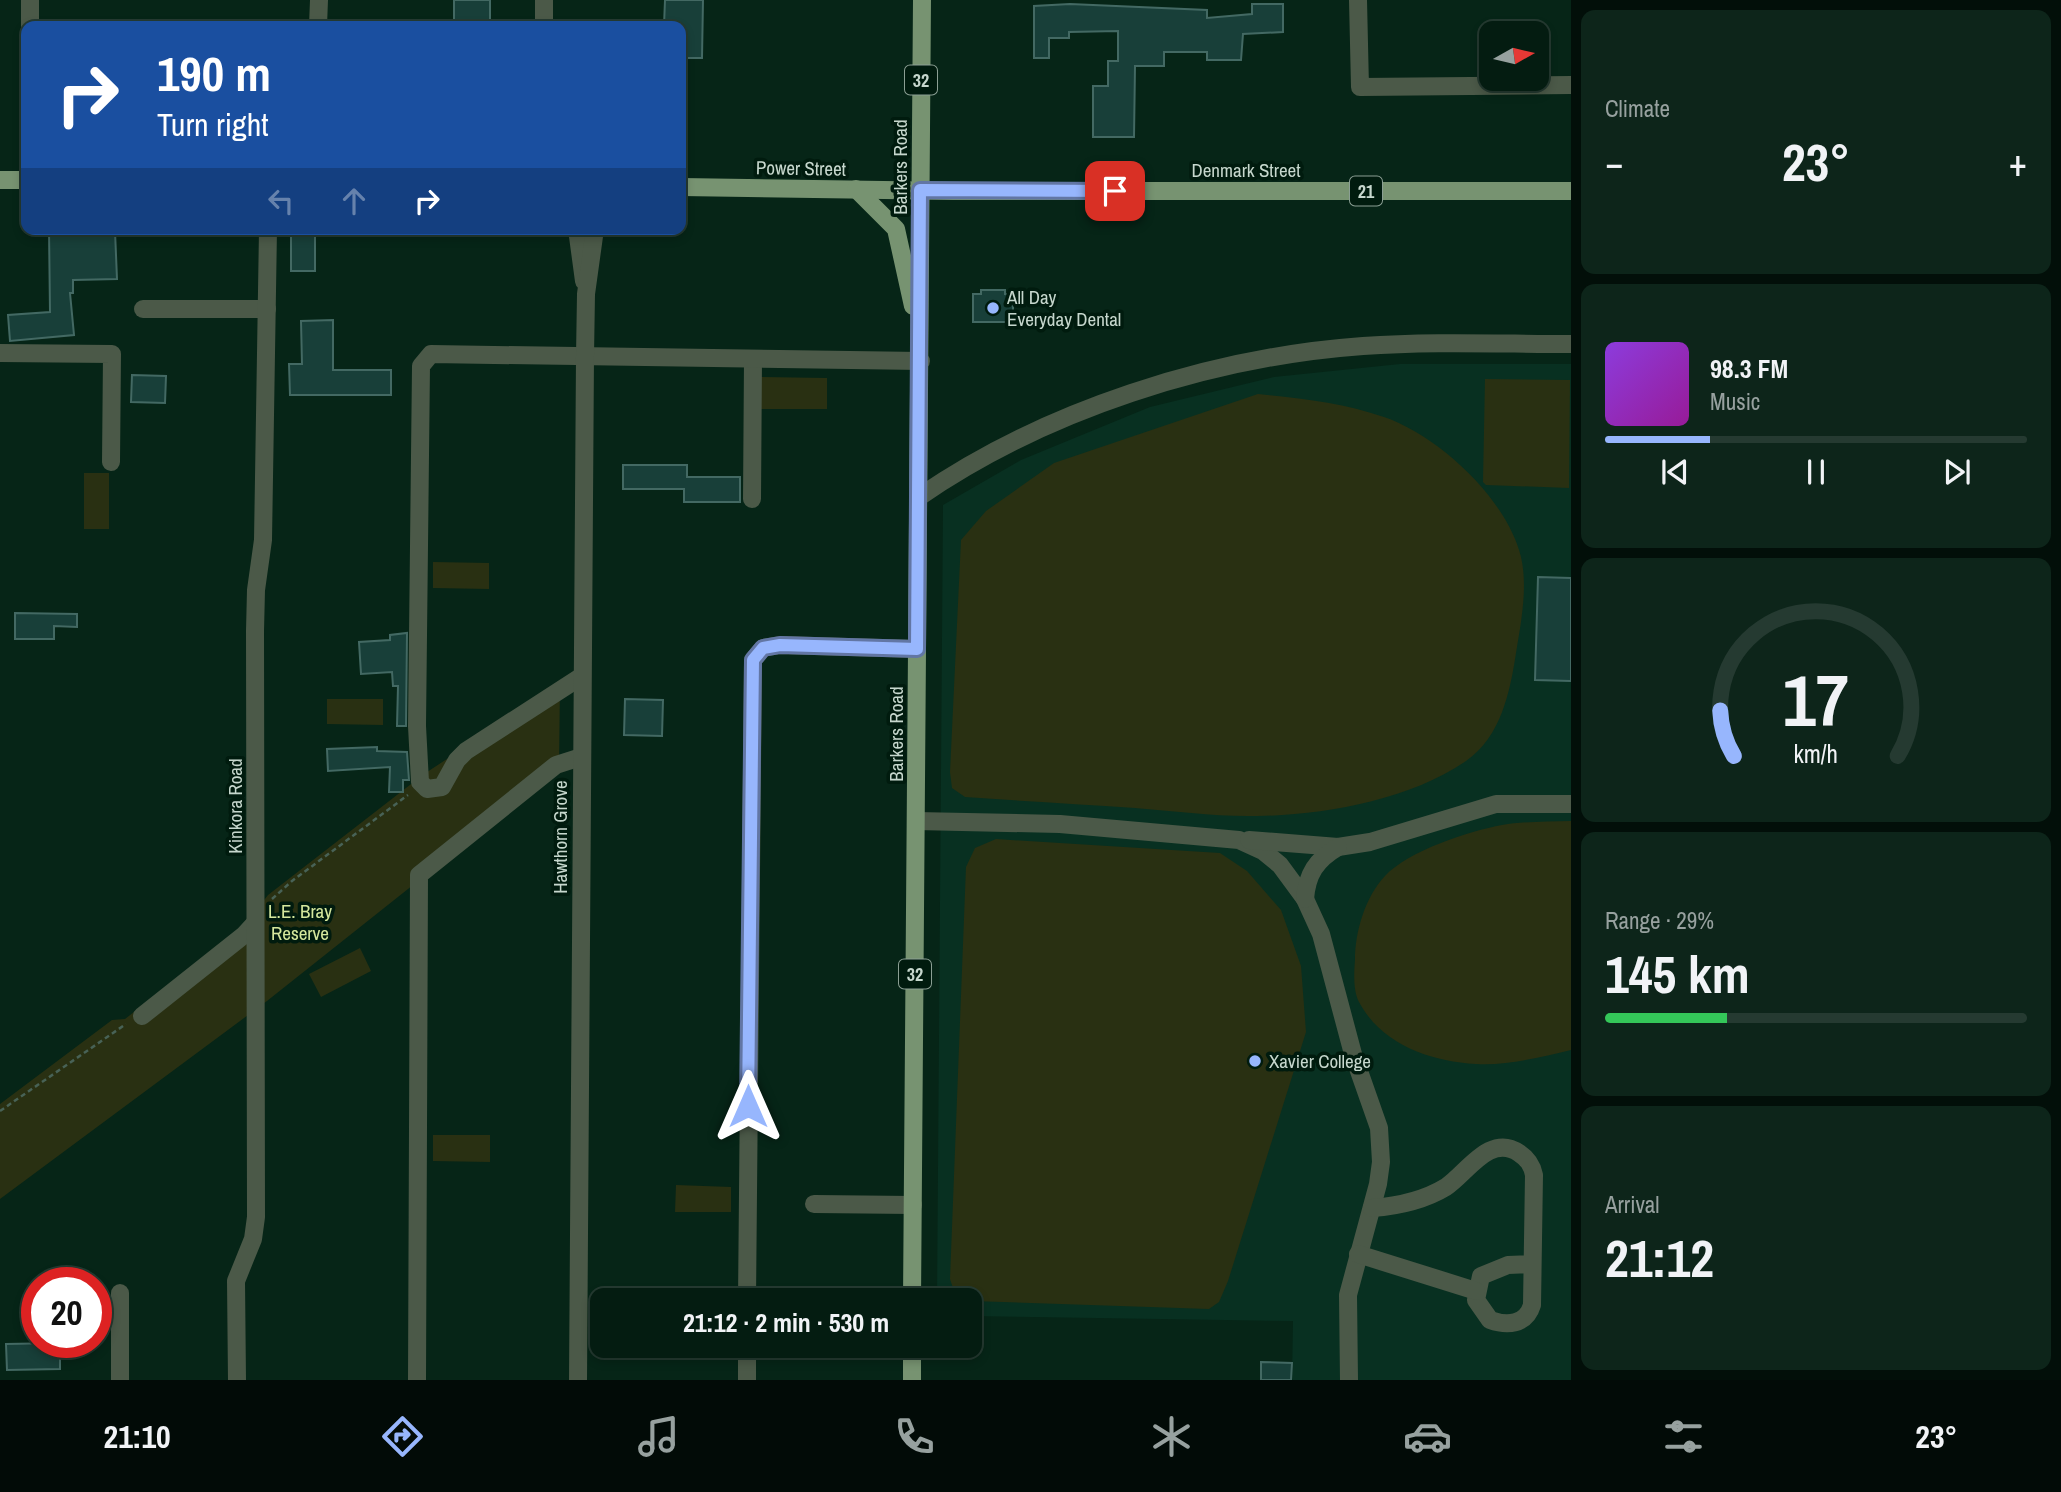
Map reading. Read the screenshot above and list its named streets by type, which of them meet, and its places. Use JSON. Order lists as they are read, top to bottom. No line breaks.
{"streets":{"main road":["32","Barkers Road","Power Street","Denmark Street","21"],"street":["Kinkora Road","Hawthorn Grove"]},"crossings":[["Barkers Road","Power Street"],["Barkers Road","Denmark Street"],["Power Street","Denmark Street"]],"parks":["L.E. Bray Reserve"],"places":["All Day Everyday Dental","Xavier College"],"north":"right","page":{"tile":["Climate",["Range · 29%","145 km"],["Arrival","21:12"]],"turn":["190 m","Turn right"],"heat":["−","23°","+"],"song":["98.3 FM","Music"],"limit":"20","trip":"21:12 · 2 min · 530 m","tabs":["21:10","23°"],"gauge":["17","km/h"]}}
